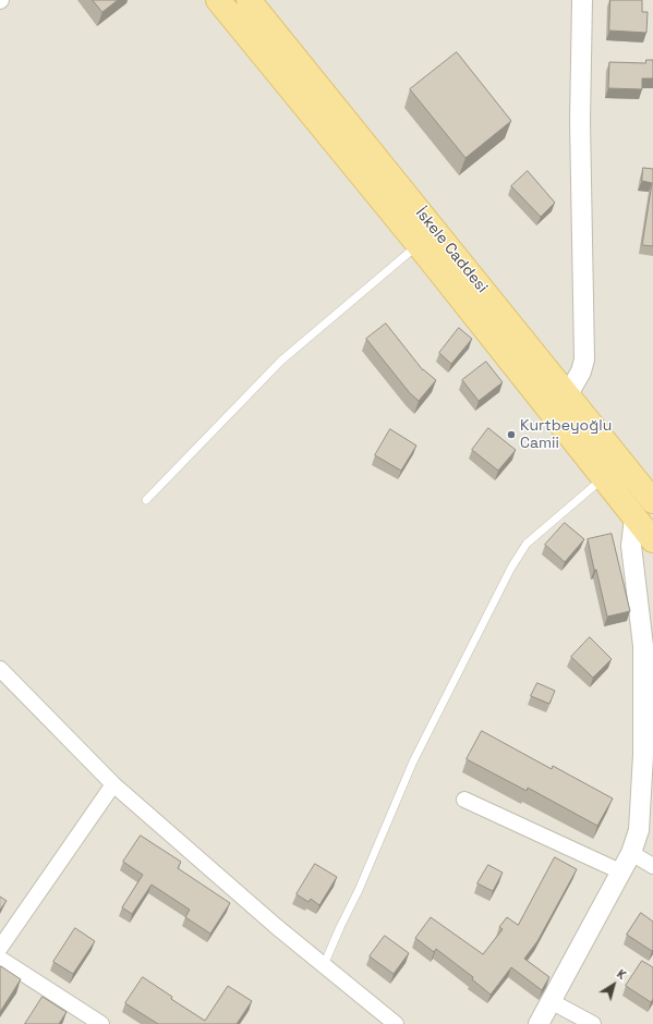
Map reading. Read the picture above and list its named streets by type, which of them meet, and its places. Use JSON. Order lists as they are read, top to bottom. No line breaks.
{"streets":{"main road":["İskele Caddesi"]},"places":["Kurtbeyoğlu Camii"],"north":"top right"}
